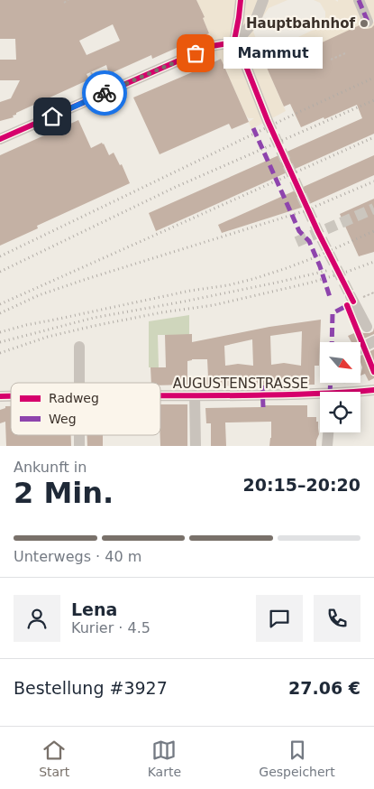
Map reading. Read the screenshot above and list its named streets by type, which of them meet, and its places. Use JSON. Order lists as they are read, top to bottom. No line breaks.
{"streets":{"street":["AUGUSTENSTRASSE"]},"places":["Hauptbahnhof","Mammut"],"legend":["Radweg","Weg"],"north":"bottom right","page":{"bubble":"Mammut","heading":["2 Min.","Ankunft in","20:15–20:20"],"panel":["Lena","Kurier · 4.5","Bestellung #3927","27.06 €"],"bar":"Unterwegs · 40 m","tabs":["Start","Karte","Gespeichert"]}}
